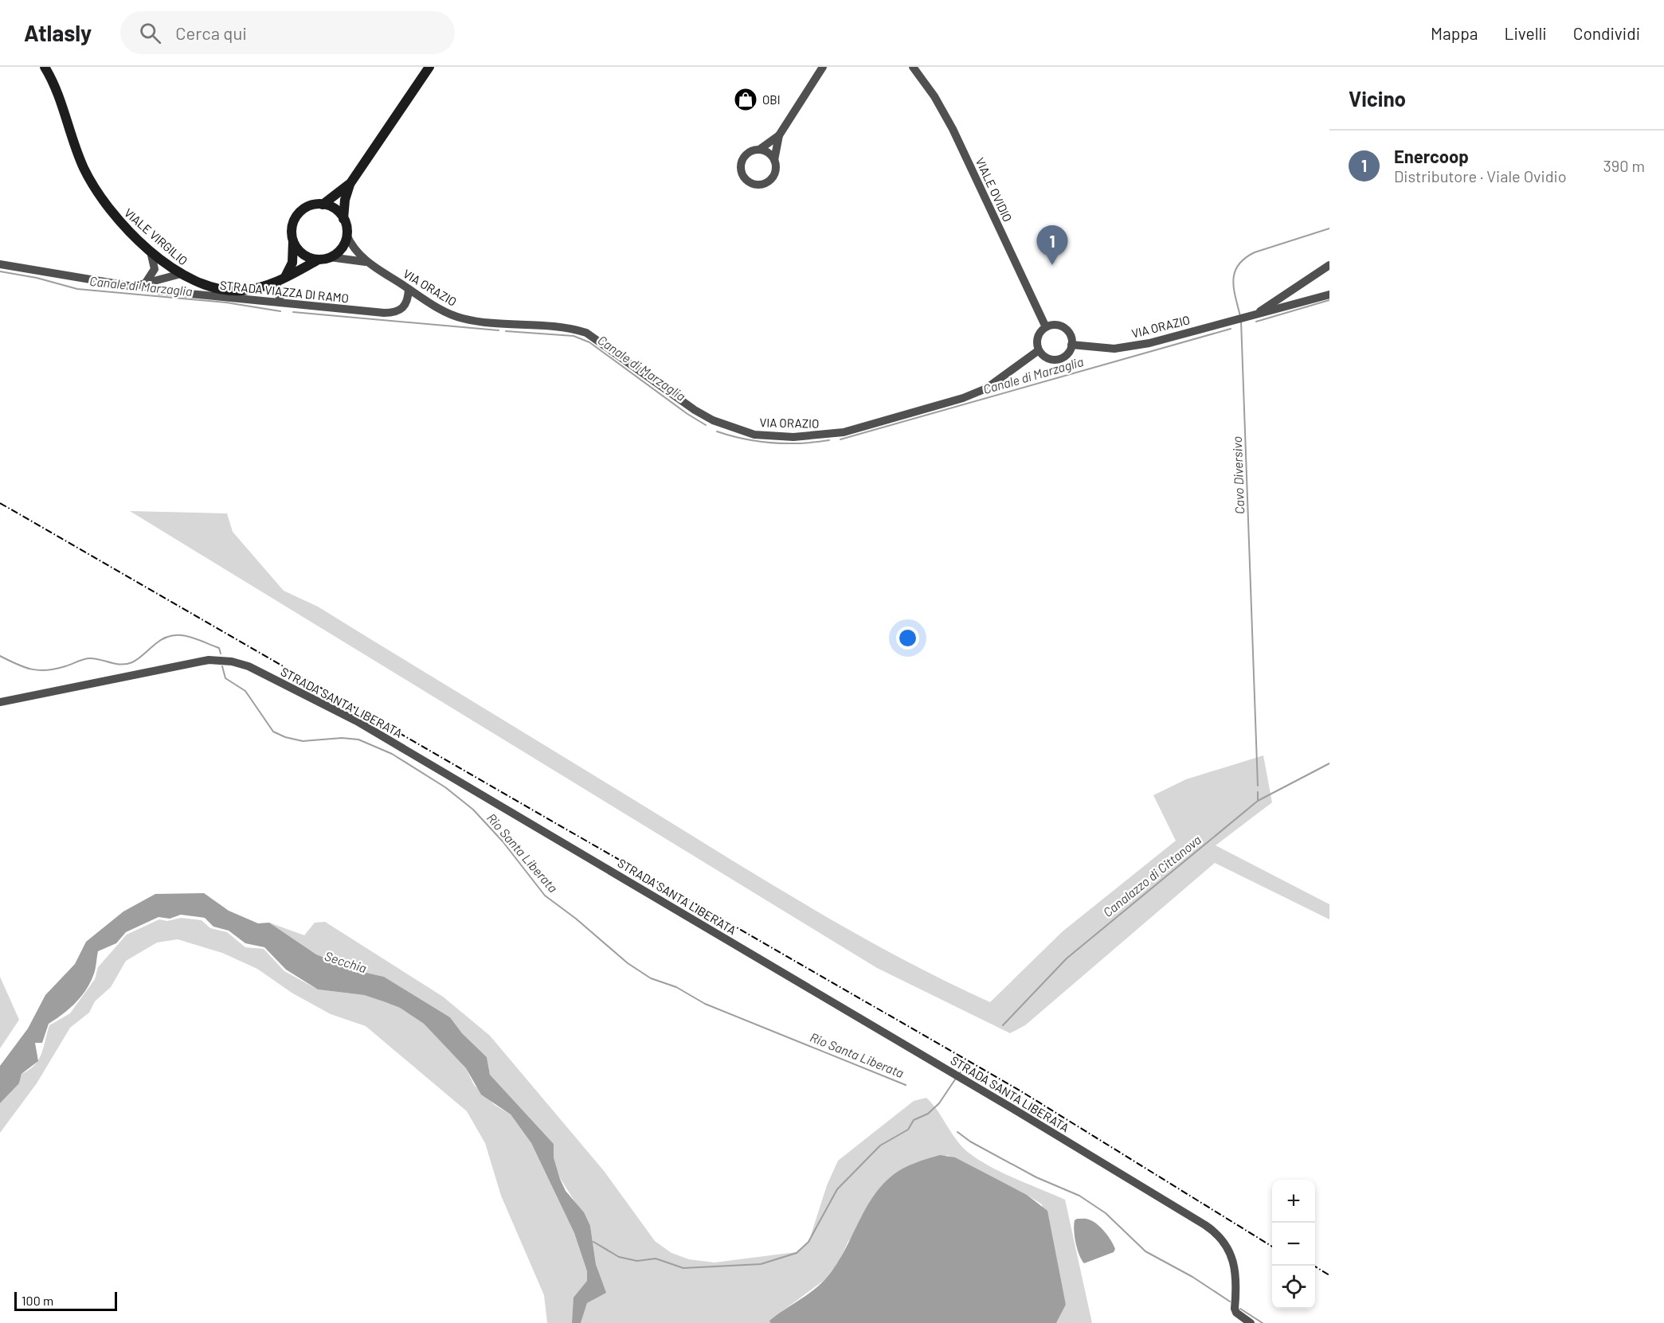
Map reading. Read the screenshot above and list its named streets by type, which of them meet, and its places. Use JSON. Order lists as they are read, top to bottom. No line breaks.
{"streets":{"street":["VIALE OVIDIO","VIALE VIRGILIO","VIA ORAZIO","STRADA VIAZZA DI RAMO","STRADA SANTA LIBERATA"]},"crossings":[["VIALE OVIDIO","VIA ORAZIO"],["VIALE VIRGILIO","VIA ORAZIO"],["VIALE VIRGILIO","STRADA VIAZZA DI RAMO"],["VIA ORAZIO","STRADA VIAZZA DI RAMO"]],"water":["Canale di Marzaglia","Cavo Diversivo","Rio Santa Liberata","Canalazzo di Cittanova","Secchia"],"places":{"shop":["OBI"]},"scale_bar":"100 m","page":{"header":"Atlasly","search":"Cerca qui","nav":["Mappa","Livelli","Condividi"],"heading":"Vicino","list":[{"mark":"1","name":"Enercoop","note":"Distributore · Viale Ovidio","value":"390 m"}],"pins":"1","map_buttons":["+","−"],"scale":"100 m"}}
